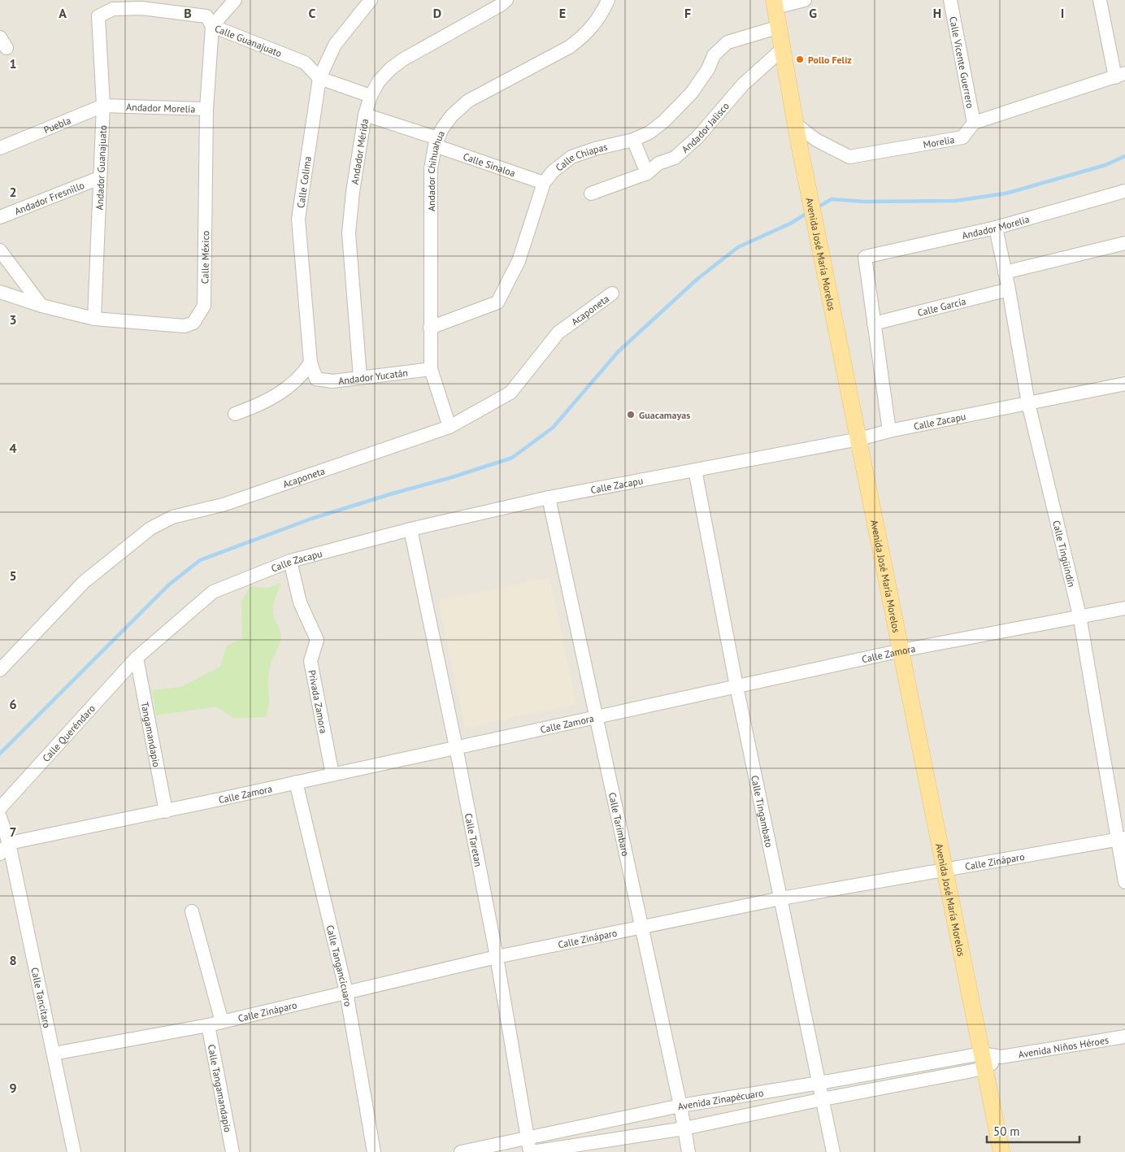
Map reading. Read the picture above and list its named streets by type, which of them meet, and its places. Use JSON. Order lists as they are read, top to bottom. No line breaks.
{"streets":{"main road":["Avenida José María Morelos"],"street":["Calle Guanajuato","Calle Vicente Guerrero","Andador Morelia","Puebla","Andador Jalisco","Morelia","Andador Mérida","Calle Chiapas","Calle Sinaloa","Andador Guanajuato","Andador Chihuahua","Calle Colima","Andador Fresnillo","Calle México","Calle García","Acaponeta","Andador Yucatán","Calle Zacapu","Calle Tingüindín","Calle Zamora","Privada Zamora","Calle Queréndaro","Tangamandapio","Calle Tingambato","Calle Tarímbaro","Calle Taretan","Calle Zináparo","Calle Tangancícuaro","Calle Tancítaro","Avenida Niños Héroes","Calle Tangamandapio","Avenida Zinapécuaro"]},"crossings":[["Calle Guanajuato","Andador Mérida"],["Calle Guanajuato","Andador Guanajuato"],["Calle Guanajuato","Calle Colima"],["Calle Guanajuato","Calle México"],["Calle Vicente Guerrero","Morelia"],["Andador Morelia","Puebla"],["Andador Morelia","Andador Guanajuato"],["Andador Morelia","Calle México"],["Andador Morelia","Calle García"],["Andador Morelia","Calle Tingüindín"],["Puebla","Andador Guanajuato"],["Andador Jalisco","Avenida José María Morelos"],["Morelia","Avenida José María Morelos"],["Andador Mérida","Calle Sinaloa"],["Andador Mérida","Andador Yucatán"],["Calle Chiapas","Calle Sinaloa"],["Calle Chiapas","Andador Chihuahua"],["Calle Chiapas","Avenida José María Morelos"],["Calle Sinaloa","Andador Chihuahua"],["Andador Guanajuato","Andador Fresnillo"],["Andador Guanajuato","Calle México"],["Andador Chihuahua","Acaponeta"],["Andador Chihuahua","Andador Yucatán"],["Calle Colima","Andador Yucatán"],["Avenida José María Morelos","Calle Zacapu"],["Avenida José María Morelos","Calle Zamora"],["Avenida José María Morelos","Calle Zináparo"],["Avenida José María Morelos","Avenida Niños Héroes"],["Avenida José María Morelos","Avenida Zinapécuaro"],["Calle García","Calle Tingüindín"],["Calle Zacapu","Calle Tingüindín"],["Calle Zacapu","Privada Zamora"],["Calle Zacapu","Calle Queréndaro"],["Calle Zacapu","Tangamandapio"],["Calle Zacapu","Calle Tingambato"],["Calle Zacapu","Calle Tarímbaro"],["Calle Zacapu","Calle Taretan"],["Calle Tingüindín","Calle Zamora"],["Calle Tingüindín","Calle Zináparo"],["Calle Zamora","Privada Zamora"],["Calle Zamora","Tangamandapio"],["Calle Zamora","Calle Tingambato"],["Calle Zamora","Calle Tarímbaro"],["Calle Zamora","Calle Taretan"],["Calle Zamora","Calle Tangancícuaro"],["Calle Zamora","Calle Tancítaro"],["Calle Queréndaro","Tangamandapio"],["Calle Tingambato","Calle Zináparo"],["Calle Tingambato","Avenida Zinapécuaro"],["Calle Tarímbaro","Calle Zináparo"],["Calle Tarímbaro","Avenida Zinapécuaro"],["Calle Taretan","Calle Zináparo"],["Calle Taretan","Avenida Zinapécuaro"],["Calle Zináparo","Calle Tangancícuaro"],["Calle Zináparo","Calle Tancítaro"],["Calle Zináparo","Calle Tangamandapio"],["Avenida Niños Héroes","Avenida Zinapécuaro"]],"places":["Pollo Feliz","Guacamayas"],"scale_bar":"50 m","grid":{"columns":["A","B","C","D","E","F","G","H","I"],"rows":["1","2","3","4","5","6","7","8","9"]}}
